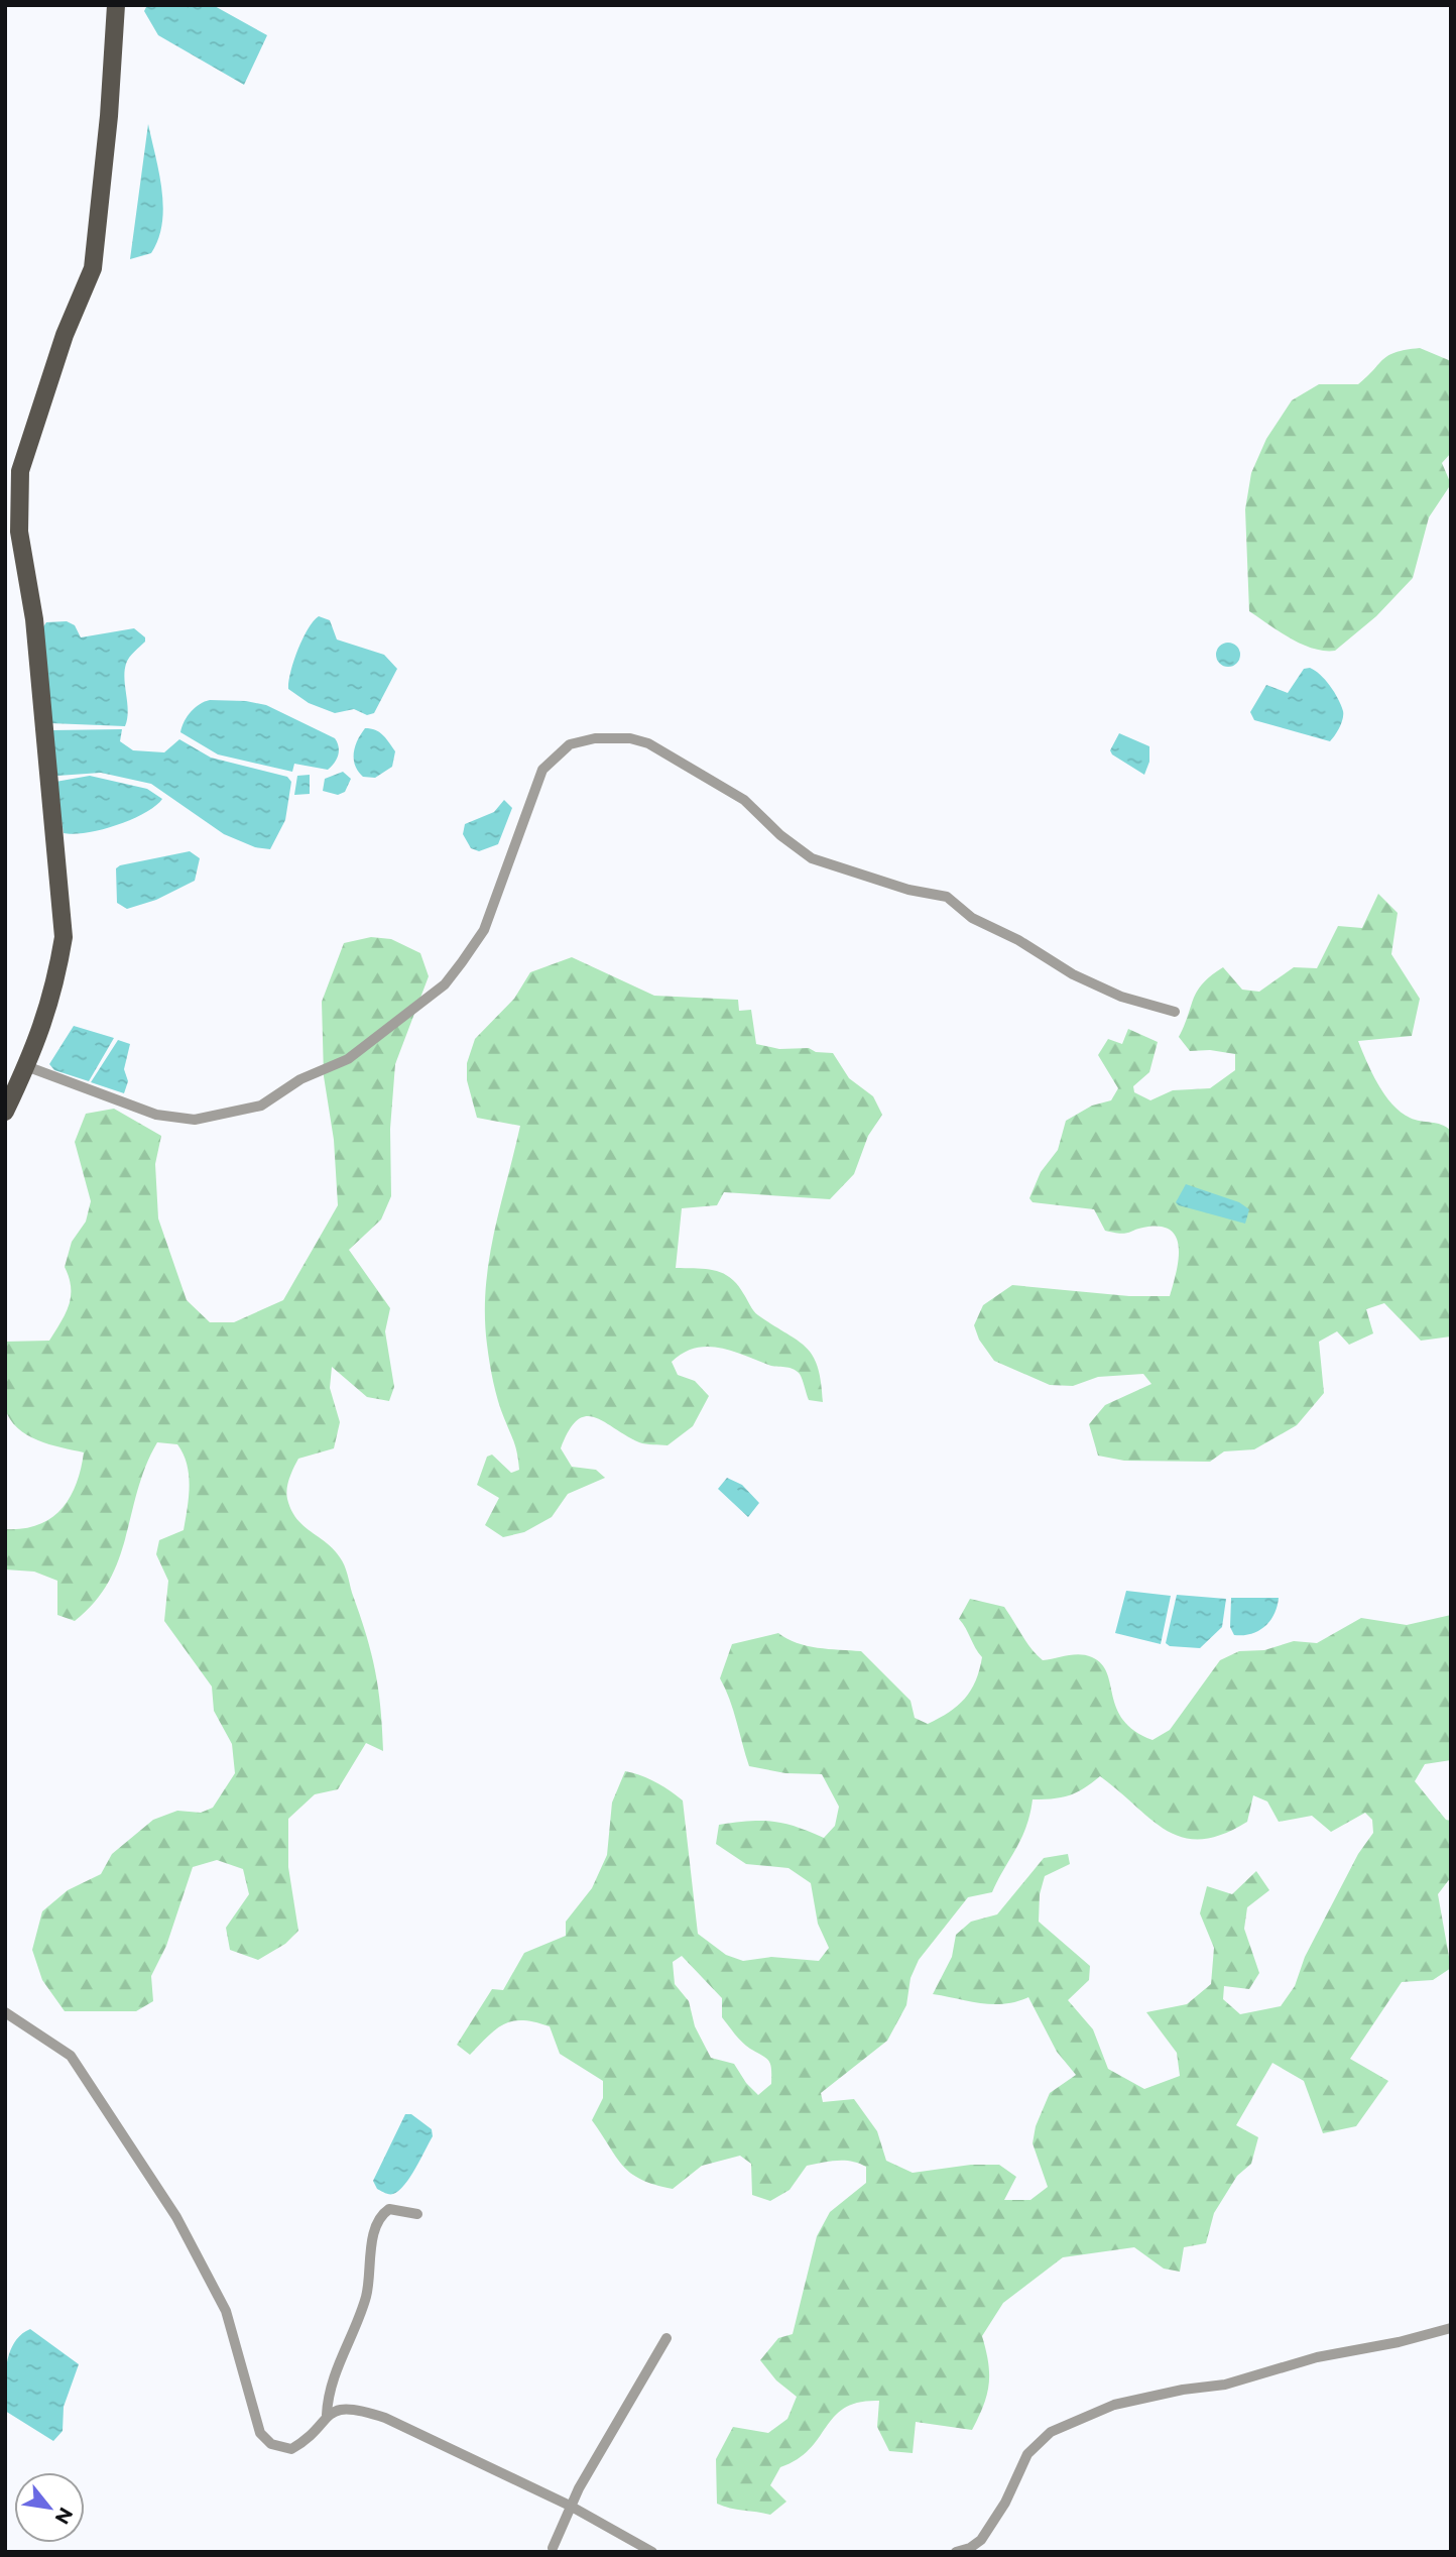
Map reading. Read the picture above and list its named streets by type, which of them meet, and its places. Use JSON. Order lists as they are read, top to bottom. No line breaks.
{"north":"bottom right"}
